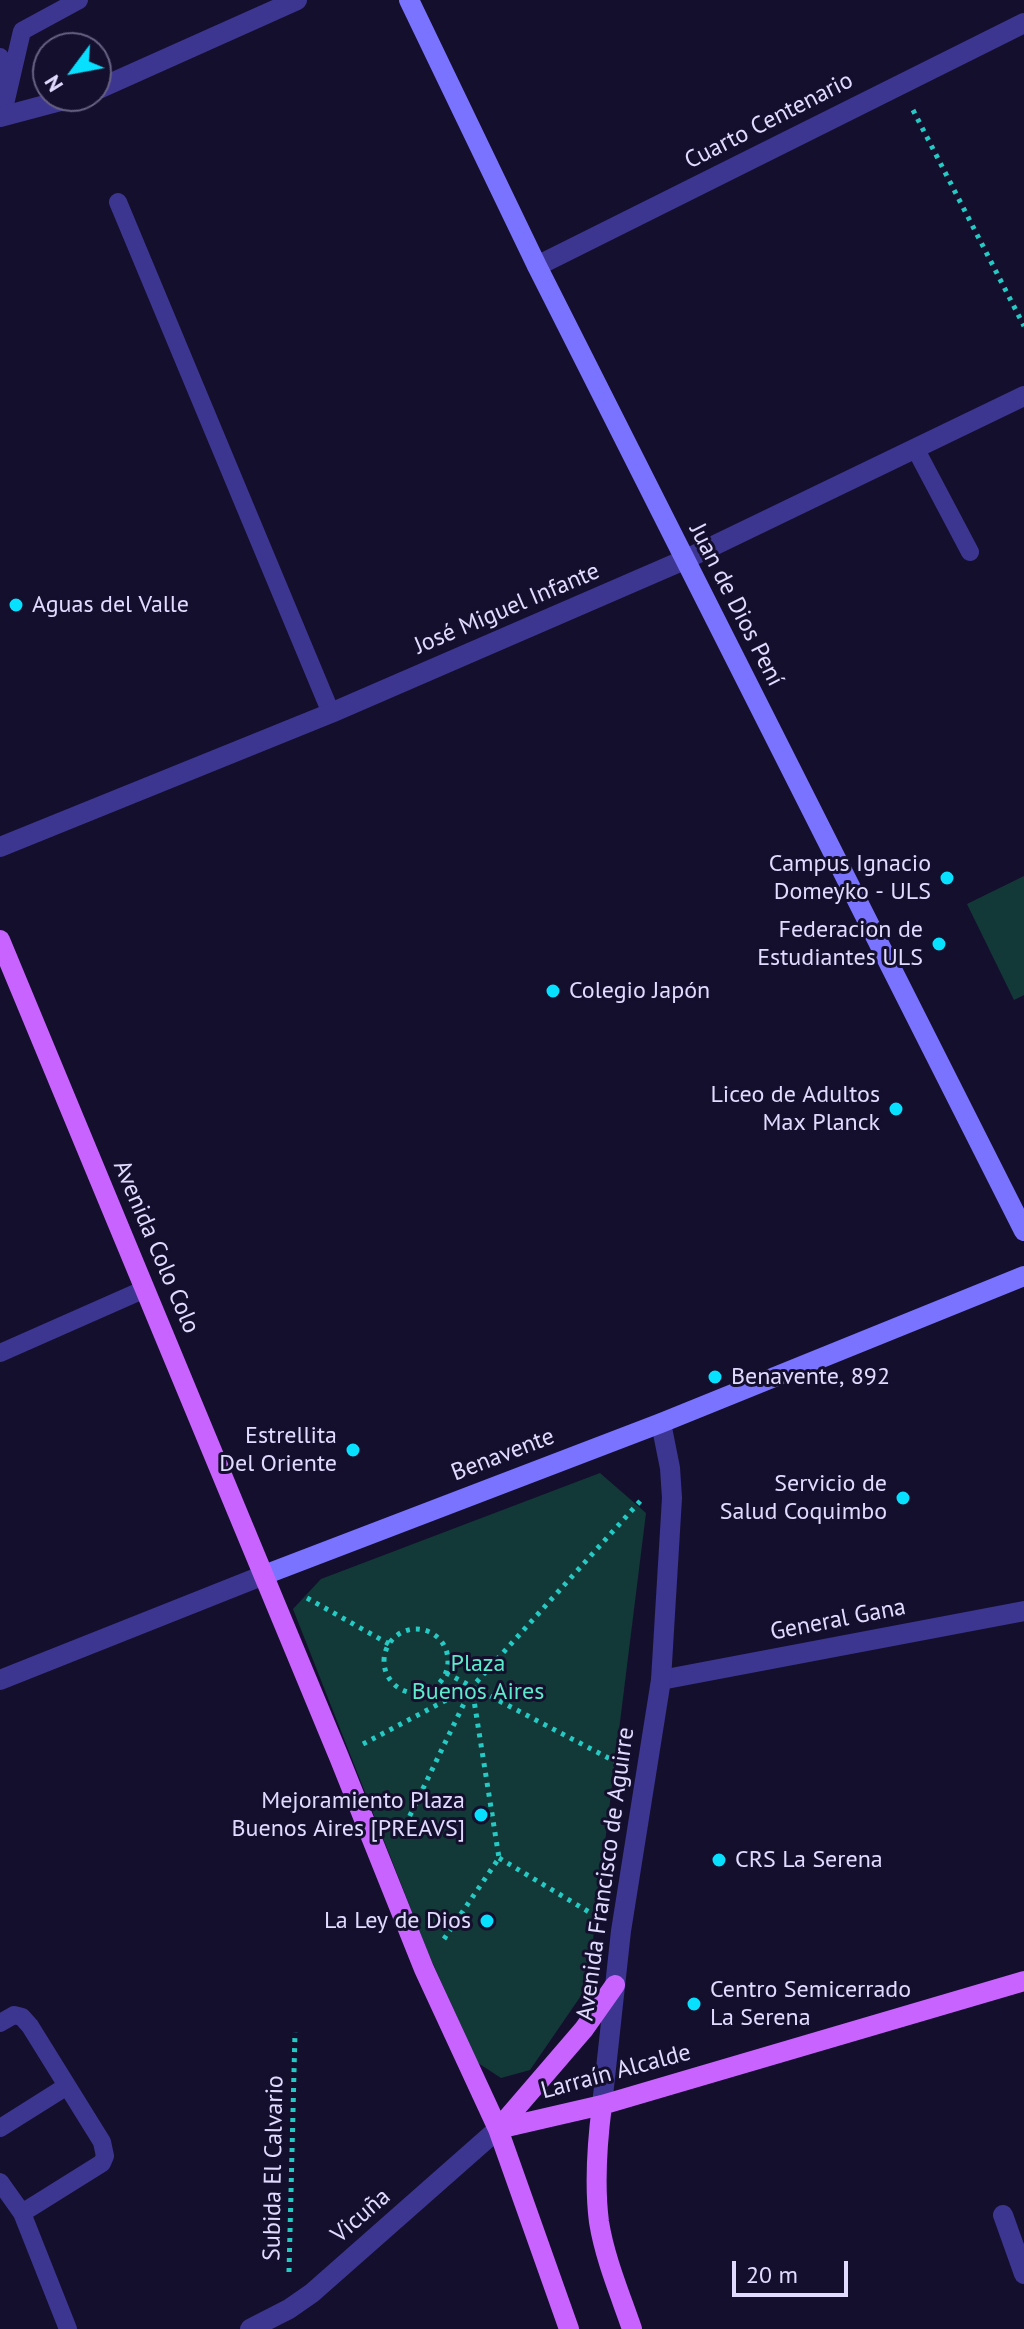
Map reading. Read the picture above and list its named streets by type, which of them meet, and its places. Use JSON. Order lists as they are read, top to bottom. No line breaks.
{"streets":{"main road":["Juan de Dios Pení","Avenida Colo Colo","Benavente","Avenida Francisco de Aguirre","Larraín Alcalde"],"street":["Cuarto Centenario","José Miguel Infante","General Gana","Vicuña"],"path":["Subida El Calvario"]},"crossings":[["Cuarto Centenario","Juan de Dios Pení"],["Juan de Dios Pení","José Miguel Infante"],["Avenida Colo Colo","Benavente"],["Benavente","Avenida Francisco de Aguirre"],["General Gana","Avenida Francisco de Aguirre"],["Avenida Francisco de Aguirre","Larraín Alcalde"],["Larraín Alcalde","Vicuña"],["Subida El Calvario","Vicuña"]],"parks":["Plaza Buenos Aires"],"places":["Aguas del Valle","Campus Ignacio Domeyko - ULS","Federacion de Estudiantes ULS","Colegio Japón","Liceo de Adultos Max Planck","Benavente, 892","Estrellita Del Oriente","Servicio de Salud Coquimbo","Mejoramiento Plaza Buenos Aires [PREAVS]","CRS La Serena","La Ley de Dios","Centro Semicerrado La Serena"],"scale_bar":"20 m","north":"bottom left"}
